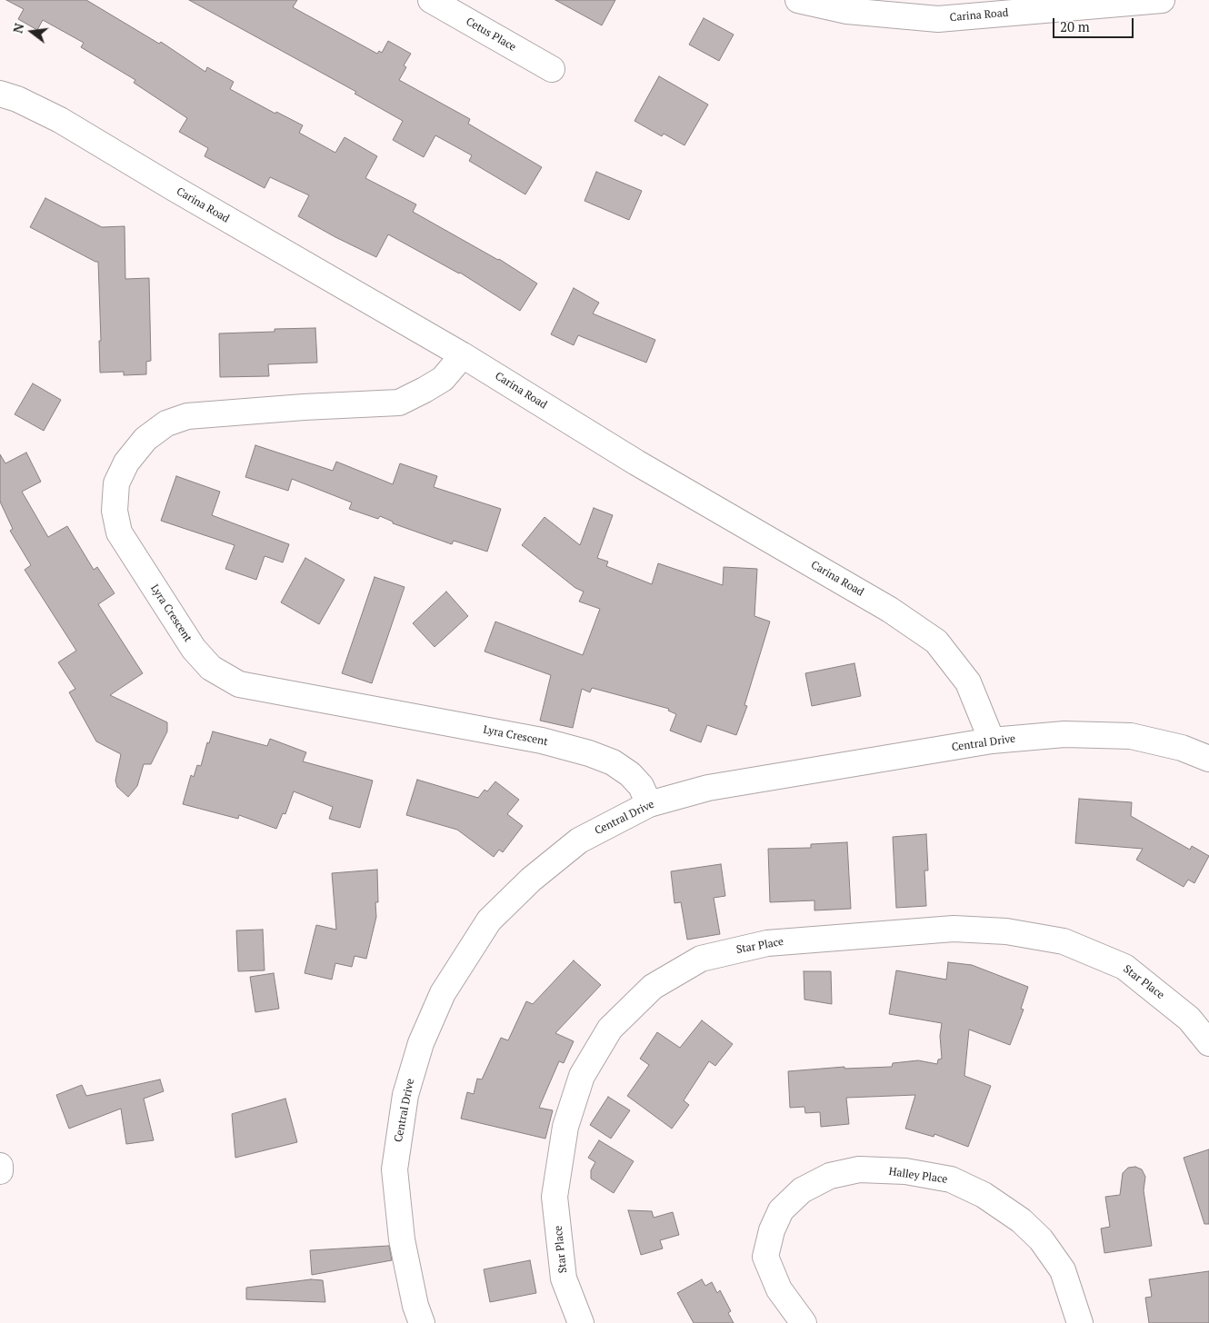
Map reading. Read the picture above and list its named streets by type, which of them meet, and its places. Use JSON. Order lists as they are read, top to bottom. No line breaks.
{"streets":{"street":["Carina Road","Cetus Place","Lyra Crescent","Central Drive","Star Place","Halley Place"]},"crossings":[["Carina Road","Lyra Crescent"],["Carina Road","Central Drive"],["Lyra Crescent","Central Drive"]],"scale_bar":"20 m","north":"left"}
